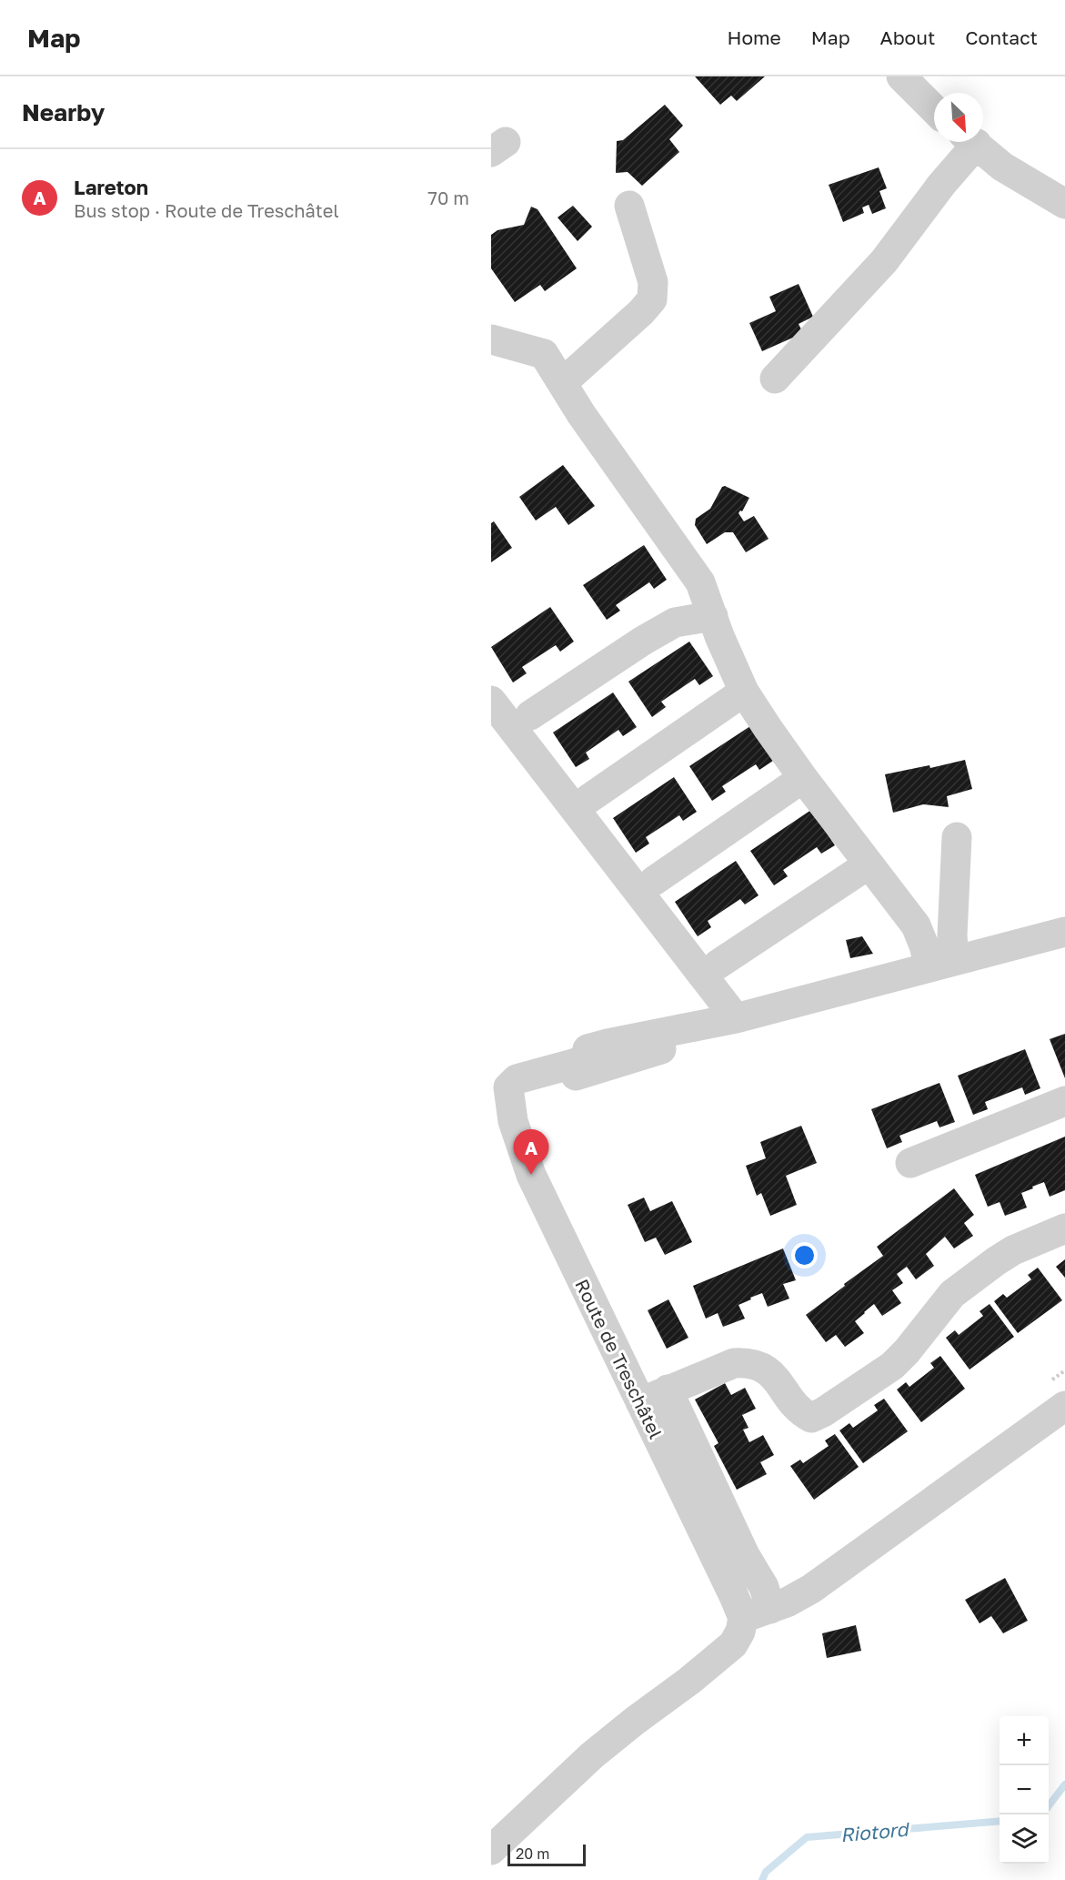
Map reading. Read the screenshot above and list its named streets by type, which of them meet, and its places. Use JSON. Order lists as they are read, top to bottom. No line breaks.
{"streets":{"street":["Route de Treschâtel"]},"water":["Riotord"],"scale_bar":"20 m","north":"bottom right","page":{"header":"Map","nav":["Home","Map","About","Contact"],"heading":"Nearby","list":[{"mark":"A","name":"Lareton","note":"Bus stop · Route de Treschâtel","value":"70 m"}],"pins":"A","map_buttons":["+","−"],"scale":"20 m"}}
